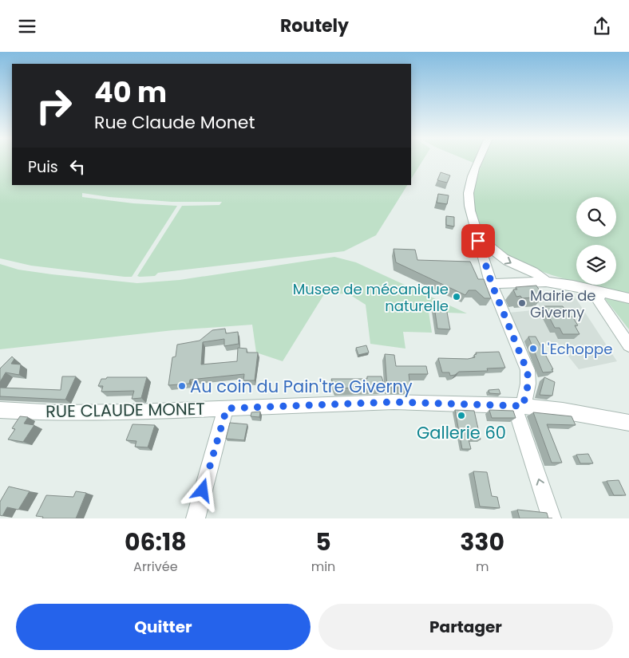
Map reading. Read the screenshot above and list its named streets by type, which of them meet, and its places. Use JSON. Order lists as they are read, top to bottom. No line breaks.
{"streets":{"street":["RUE CLAUDE MONET"]},"places":["Musee de mécanique naturelle","Mairie de Giverny","L'Echoppe","Au coin du Pain'tre Giverny","Gallerie 60"],"page":{"header":"Routely","turn":["40 m","Rue Claude Monet"],"then":"Puis","eta":["06:18","Arrivée","5","min","330","m"],"buttons":["Quitter","Partager"]}}
